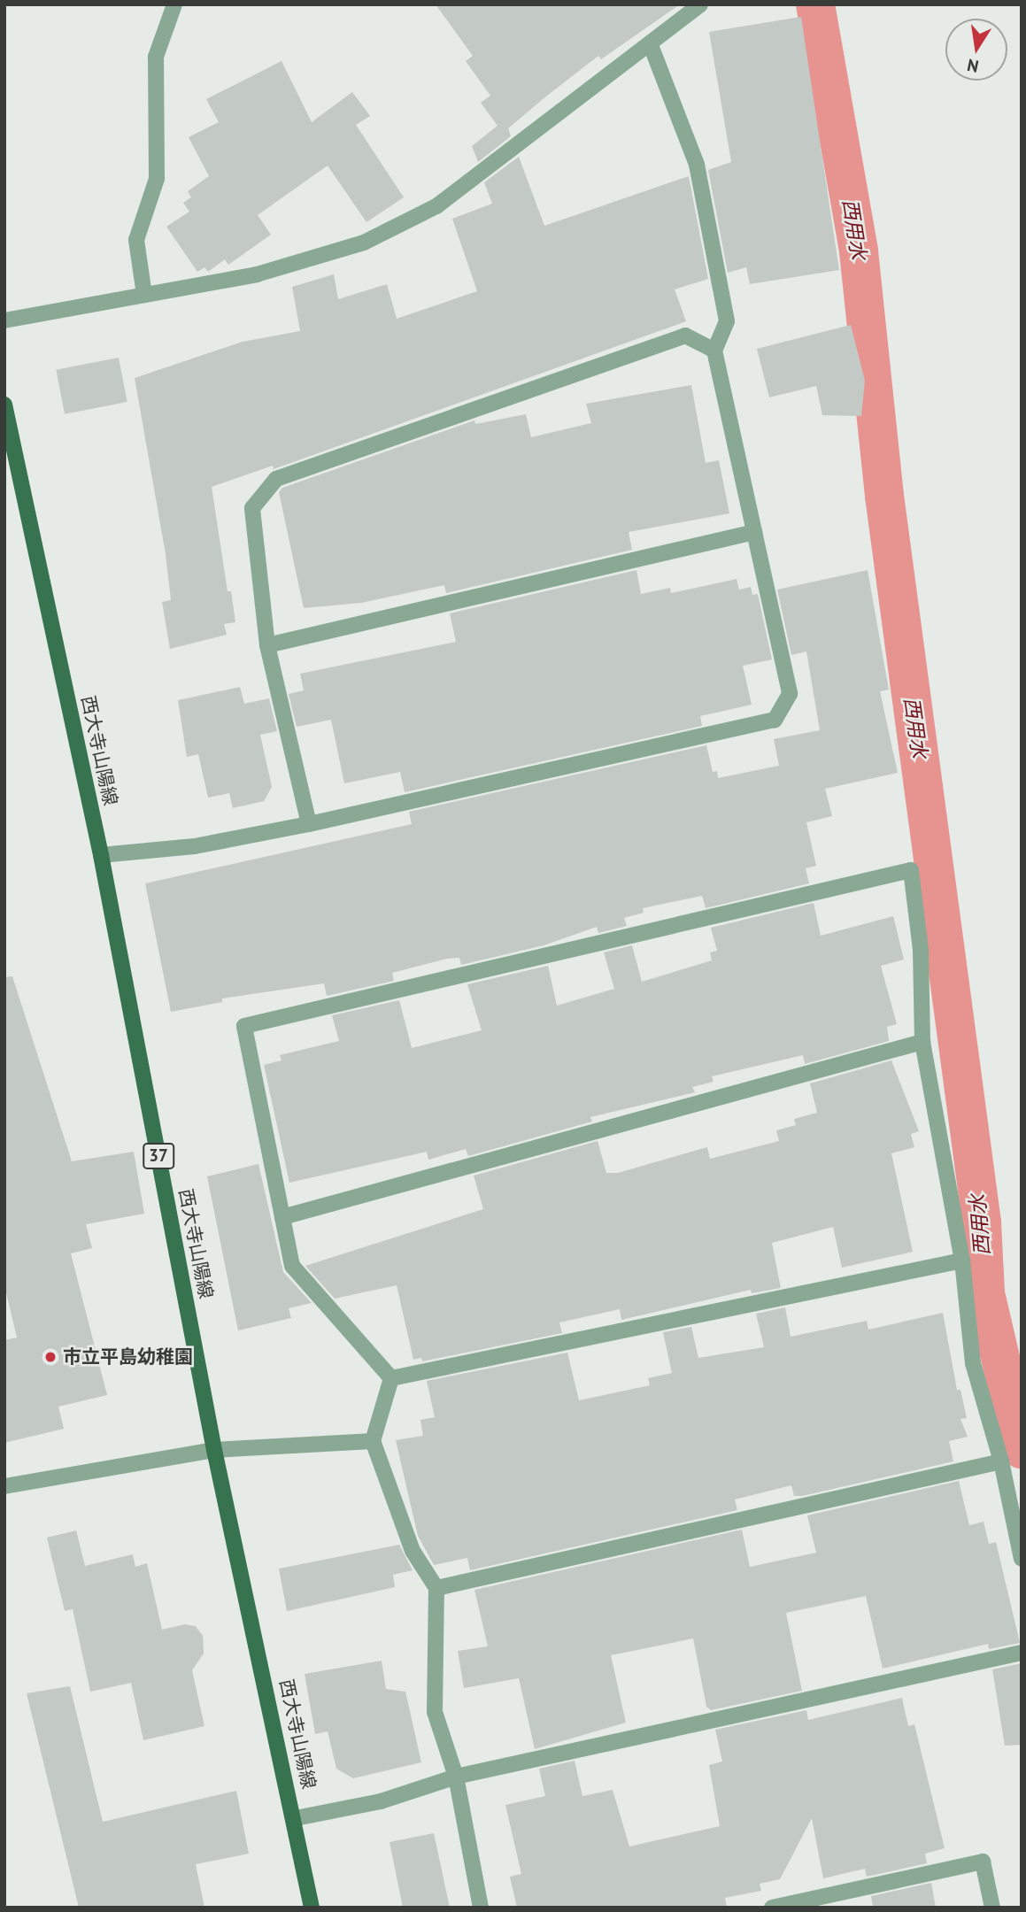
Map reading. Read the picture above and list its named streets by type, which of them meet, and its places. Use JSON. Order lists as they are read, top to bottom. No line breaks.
{"streets":{"main road":["西大寺山陽線","37"]},"water":["西用水"],"places":["市立平島幼稚園"],"north":"bottom"}
